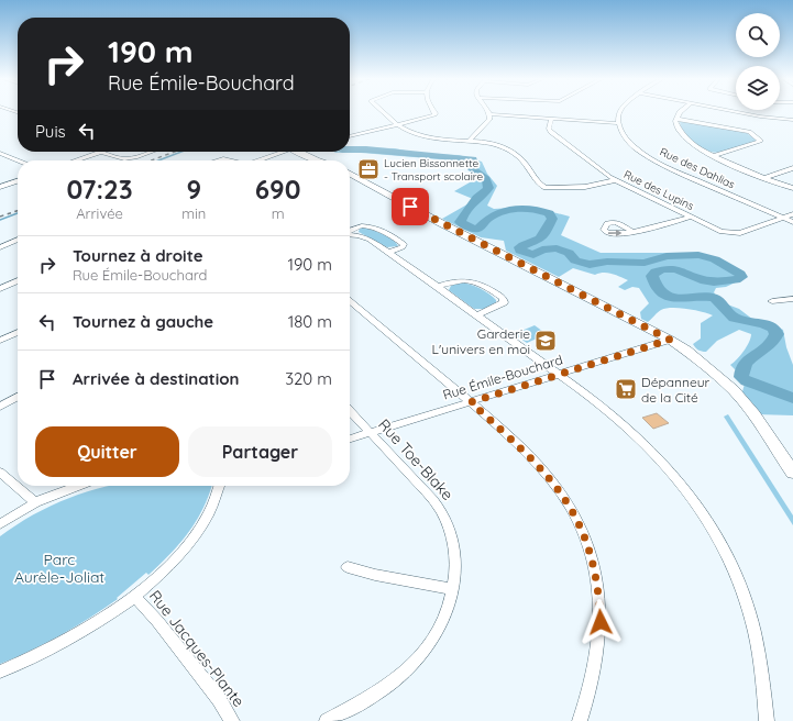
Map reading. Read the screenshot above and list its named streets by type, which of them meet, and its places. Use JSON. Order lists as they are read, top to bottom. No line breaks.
{"streets":{"street":["Rue des Dahlias","Rue des Lupins","Rue Émile-Bouchard","Rue Toe-Blake","Rue Jacques-Plante"]},"crossings":[["Rue des Dahlias","Rue des Lupins"],["Rue Émile-Bouchard","Rue Toe-Blake"]],"parks":["Parc Aurèle-Joliat"],"places":{"office":["Lucien Bissonnette - Transport scolaire"],"school or university":["Garderie L'univers en moi"],"supermarket":["Dépanneur de la Cité"]},"page":{"turn":["190 m","Rue Émile-Bouchard"],"then":"Puis","eta":["07:23","Arrivée","9","min","690","m"],"list":[{"name":"Tournez à droite","note":"Rue Émile-Bouchard","value":"190 m"},{"name":"Tournez à gauche","value":"180 m"},{"name":"Arrivée à destination","value":"320 m"}],"buttons":["Quitter","Partager"]}}
